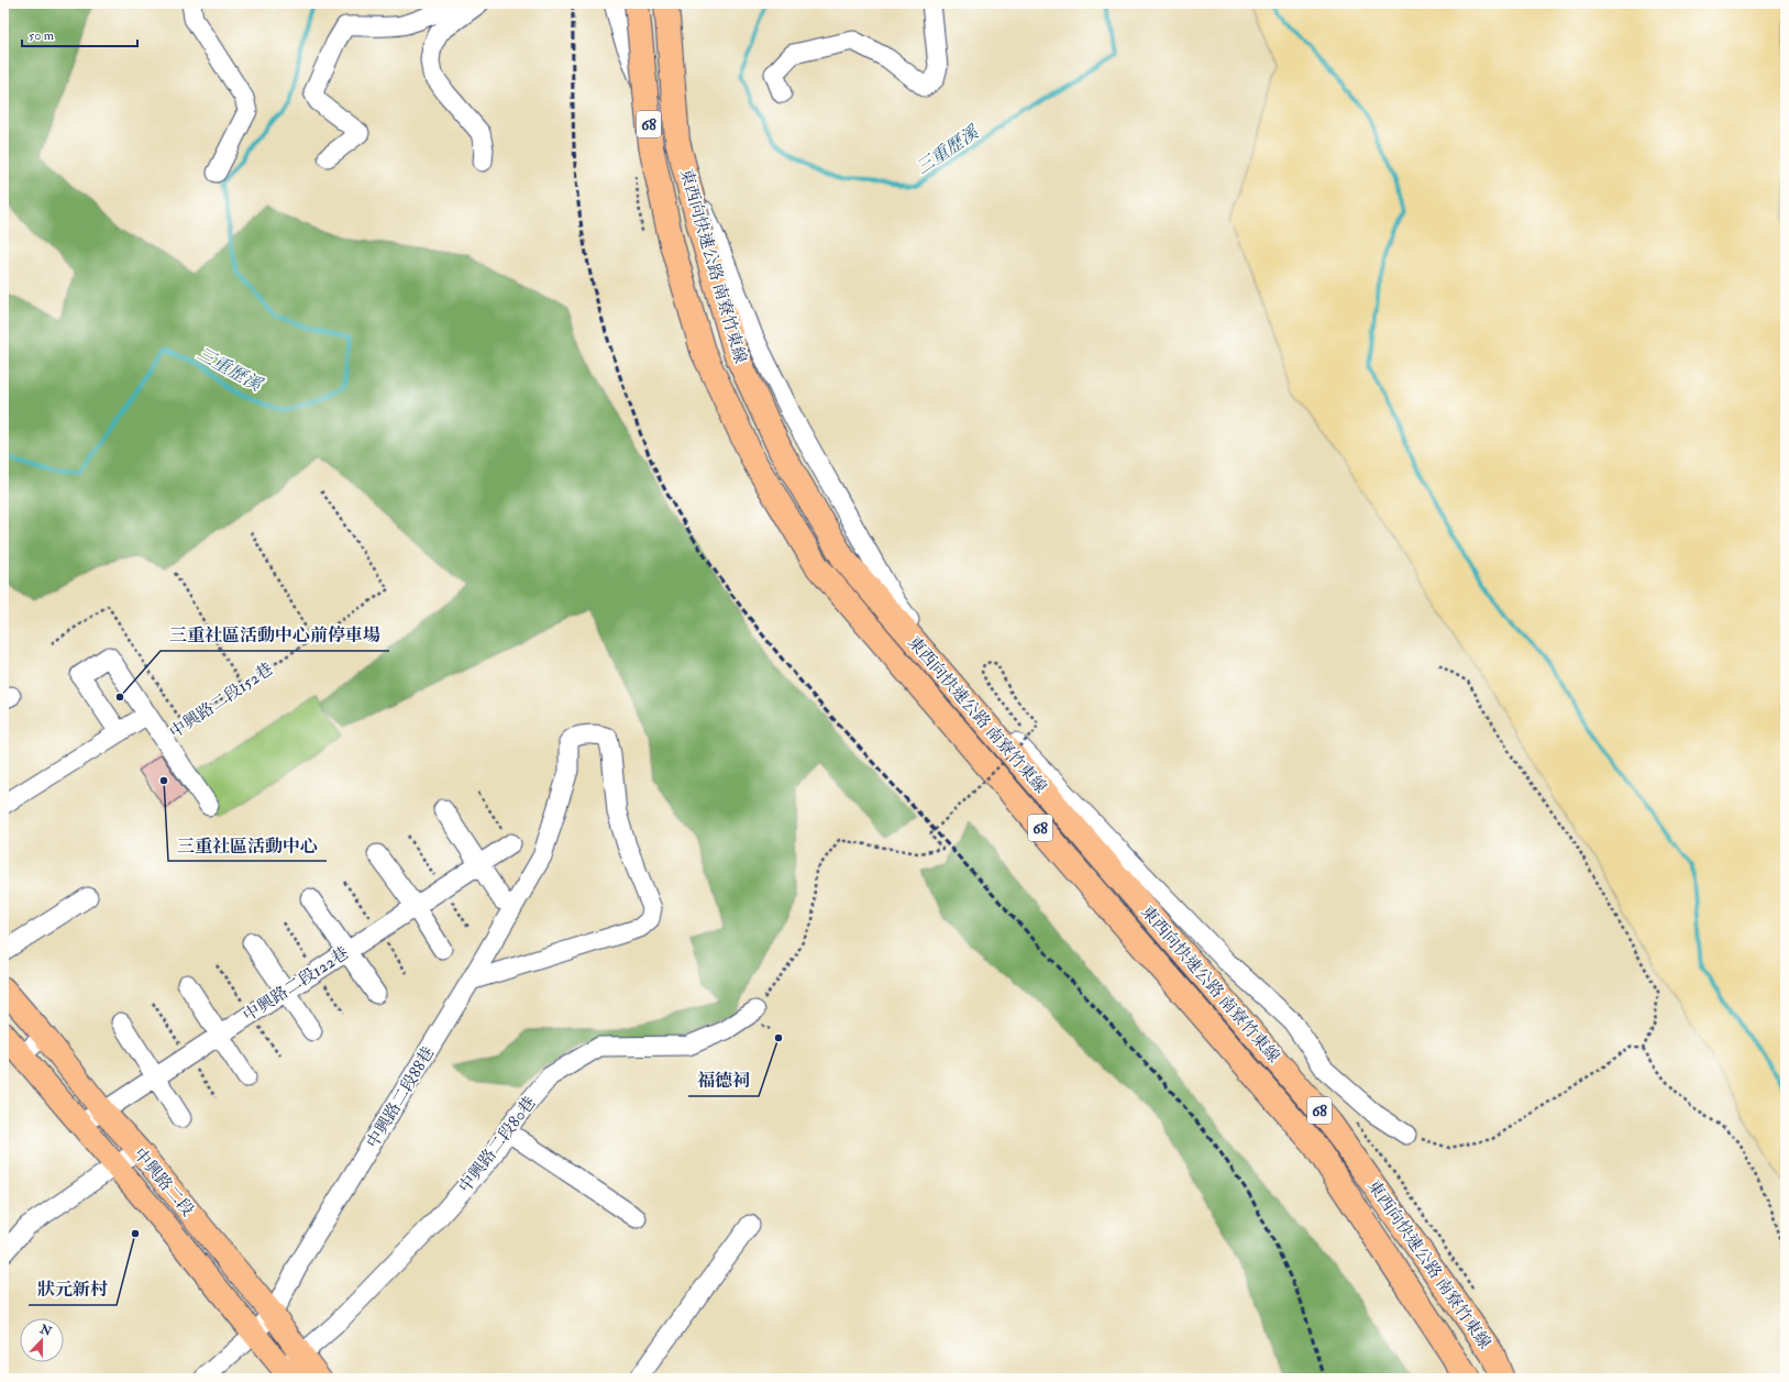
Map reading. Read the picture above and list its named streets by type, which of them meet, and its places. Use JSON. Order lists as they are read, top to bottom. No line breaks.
{"streets":{"highway":["68","東西向快速公路 南寮竹東線"],"main road":["中興路二段"],"lane":["中興路二段152巷","中興路二段122巷","中興路二段88巷","中興路二段80巷"]},"crossings":[["中興路二段122巷","中興路二段"],["中興路二段88巷","中興路二段"],["中興路二段80巷","中興路二段"]],"water":["三重歷溪"],"places":["三重社區活動中心前停車場","三重社區活動中心","福德祠","狀元新村"],"scale_bar":"50 m","north":"top"}
